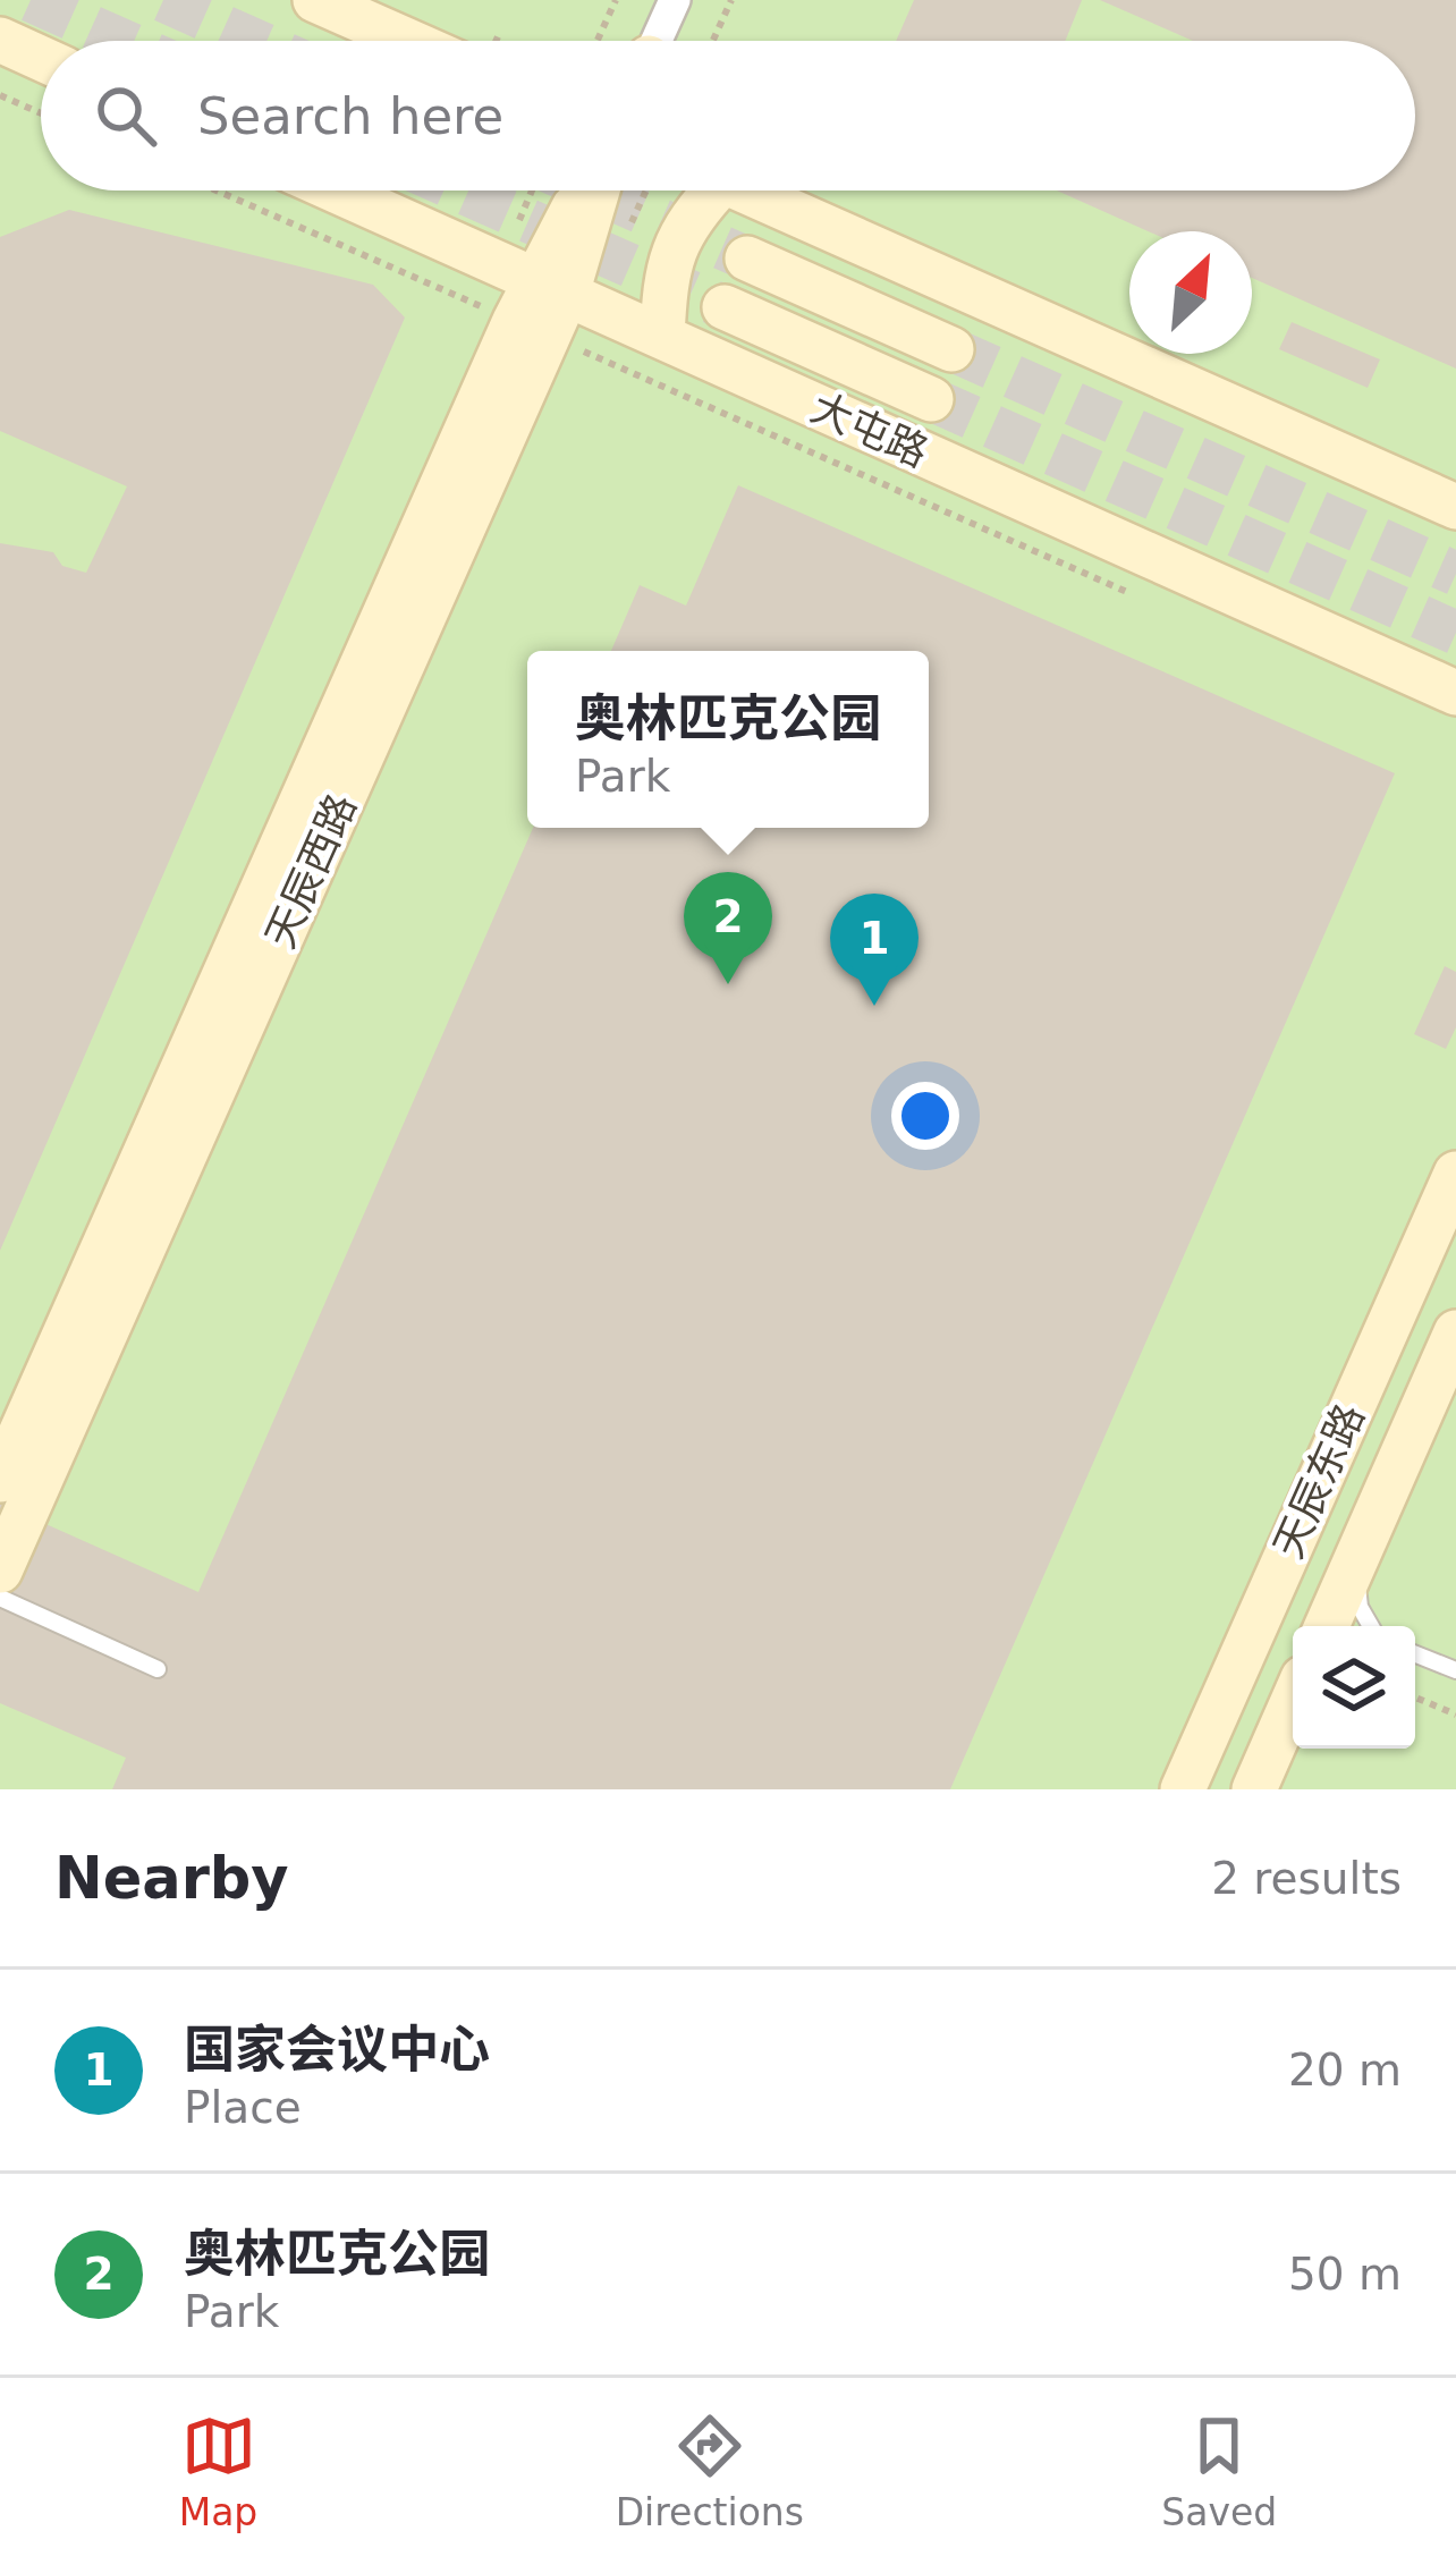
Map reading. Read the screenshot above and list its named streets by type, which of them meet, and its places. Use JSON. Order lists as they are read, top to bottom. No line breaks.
{"streets":{"street":["大屯路","天辰西路","天辰东路"]},"crossings":[["大屯路","天辰西路"]],"north":"top right","page":{"search":"Search here","popup":["奥林匹克公园","Park"],"pins":["2","1"],"heading":["Nearby","2 results"],"list":[{"mark":"1","name":"国家会议中心","note":"Place","value":"20 m"},{"mark":"2","name":"奥林匹克公园","note":"Park","value":"50 m"}],"nav":["Map","Directions","Saved"]}}
